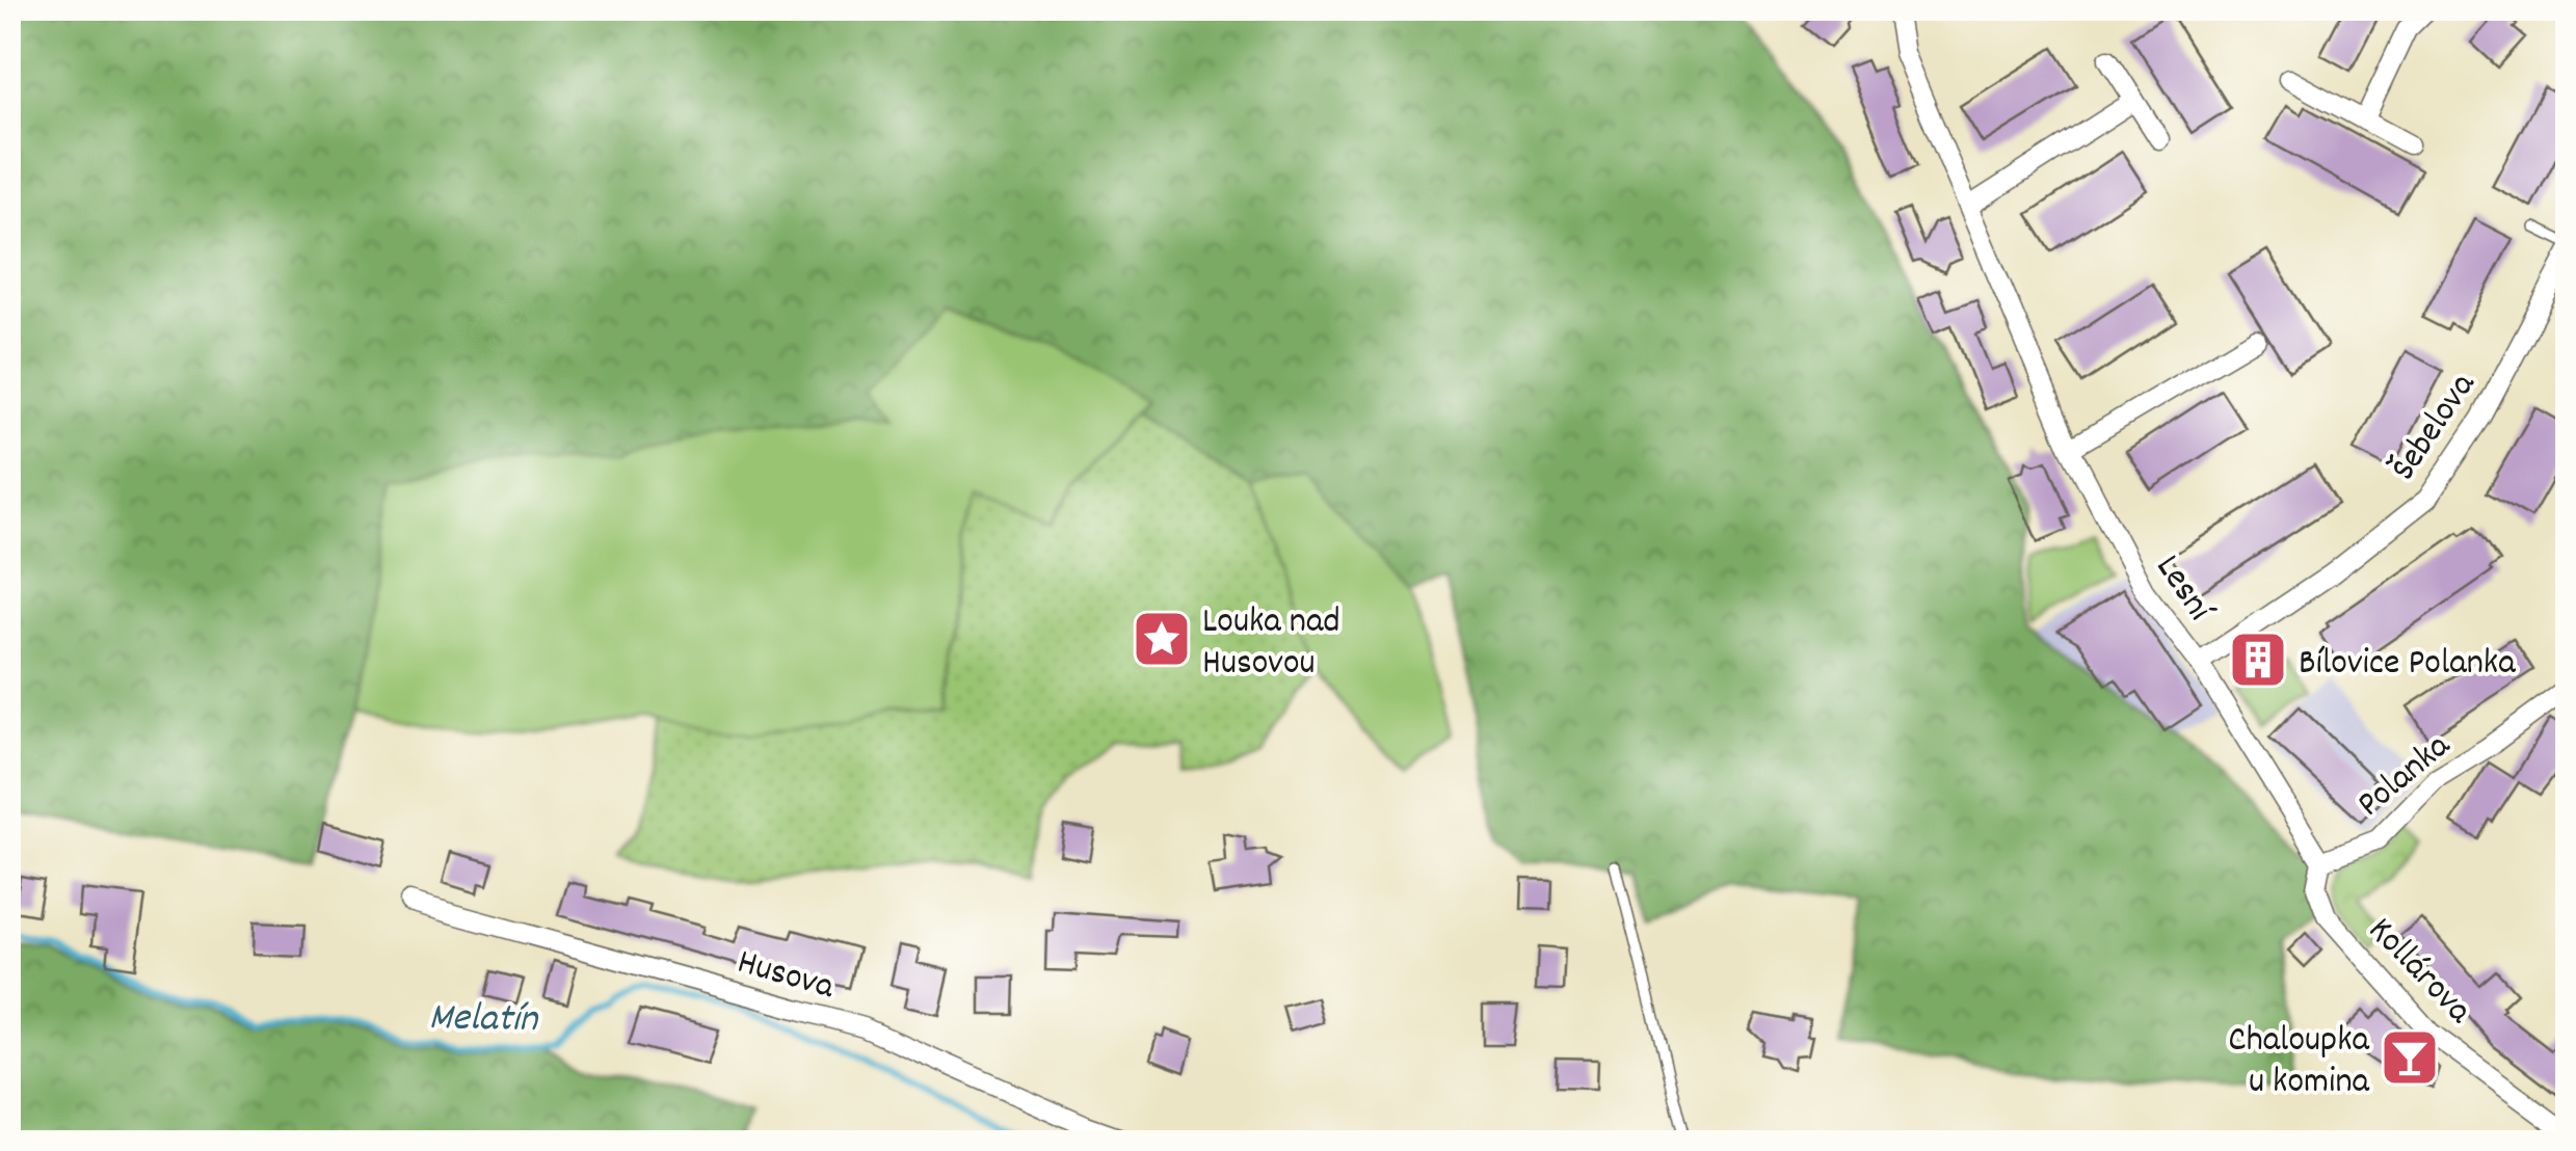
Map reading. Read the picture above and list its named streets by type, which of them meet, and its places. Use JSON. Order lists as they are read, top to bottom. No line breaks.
{"streets":{"street":["Šebelova","Lesní","Polanka","Kollárova","Husova"]},"crossings":[["Šebelova","Lesní"],["Lesní","Polanka"],["Lesní","Kollárova"],["Polanka","Kollárova"]],"water":["Melatín"],"places":{"place":["Louka nad Husovou"],"building":["Bílovice Polanka"],"bar":["Chaloupka u komina"]}}
